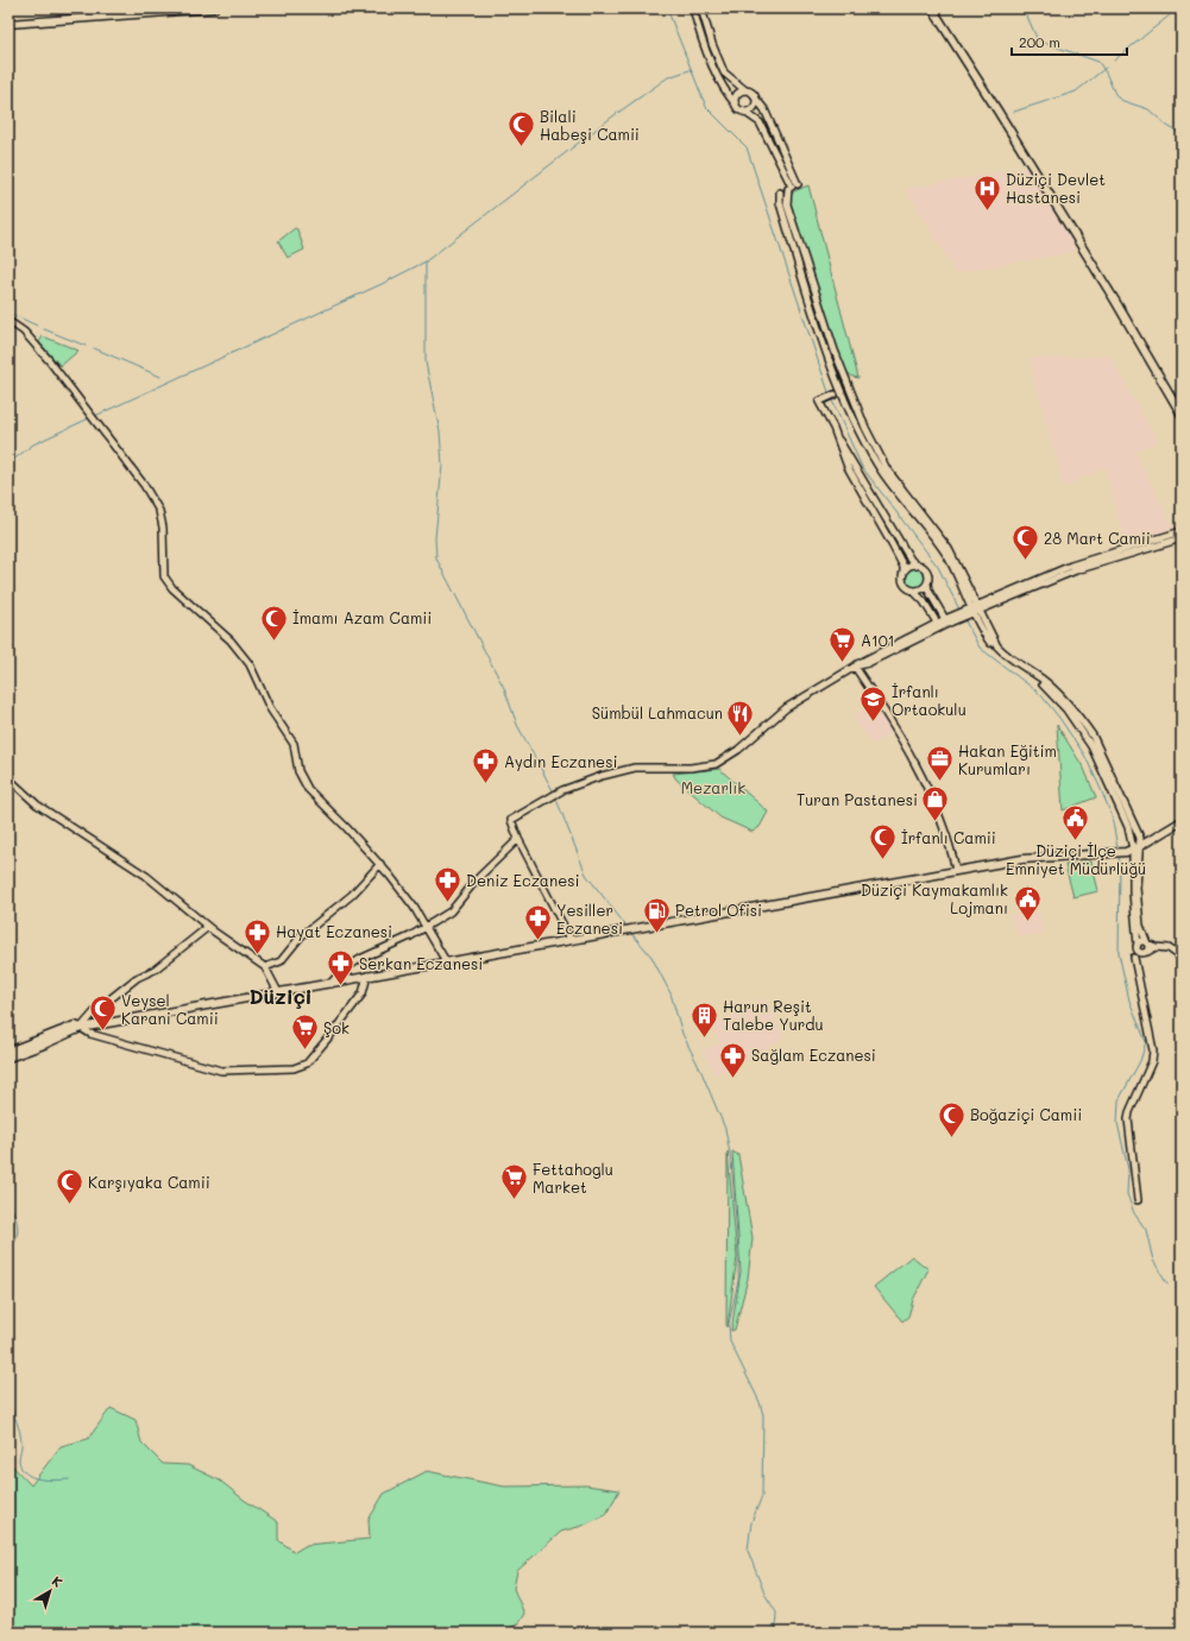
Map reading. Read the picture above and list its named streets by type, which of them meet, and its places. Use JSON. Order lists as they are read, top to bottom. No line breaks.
{"districts":["Düziçi"],"parks":["Mezarlık"],"places":{"mosque":["Bilali Habeşi Camii","28 Mart Camii","İmamı Azam Camii","İrfanlı Camii","Veysel Karani Camii","Boğaziçi Camii","Karşıyaka Camii"],"hospital":["Düziçi Devlet Hastanesi"],"supermarket":["A101","Şok","Fettahoglu Market"],"school or university":["İrfanlı Ortaokulu"],"restaurant":["Sümbül Lahmacun"],"office":["Hakan Eğitim Kurumları"],"pharmacy":["Aydın Eczanesi","Deniz Eczanesi","Yesiller Eczanesi","Hayat Eczanesi","Serkan Eczanesi","Sağlam Eczanesi"],"shop":["Turan Pastanesi"],"public building":["Düziçi İlçe Emniyet Müdürlüğü","Düziçi Kaymakamlık Lojmanı"],"fuel station":["Petrol Ofisi"],"building":["Harun Reşit Talebe Yurdu"]},"scale_bar":"200 m","north":"top right"}
